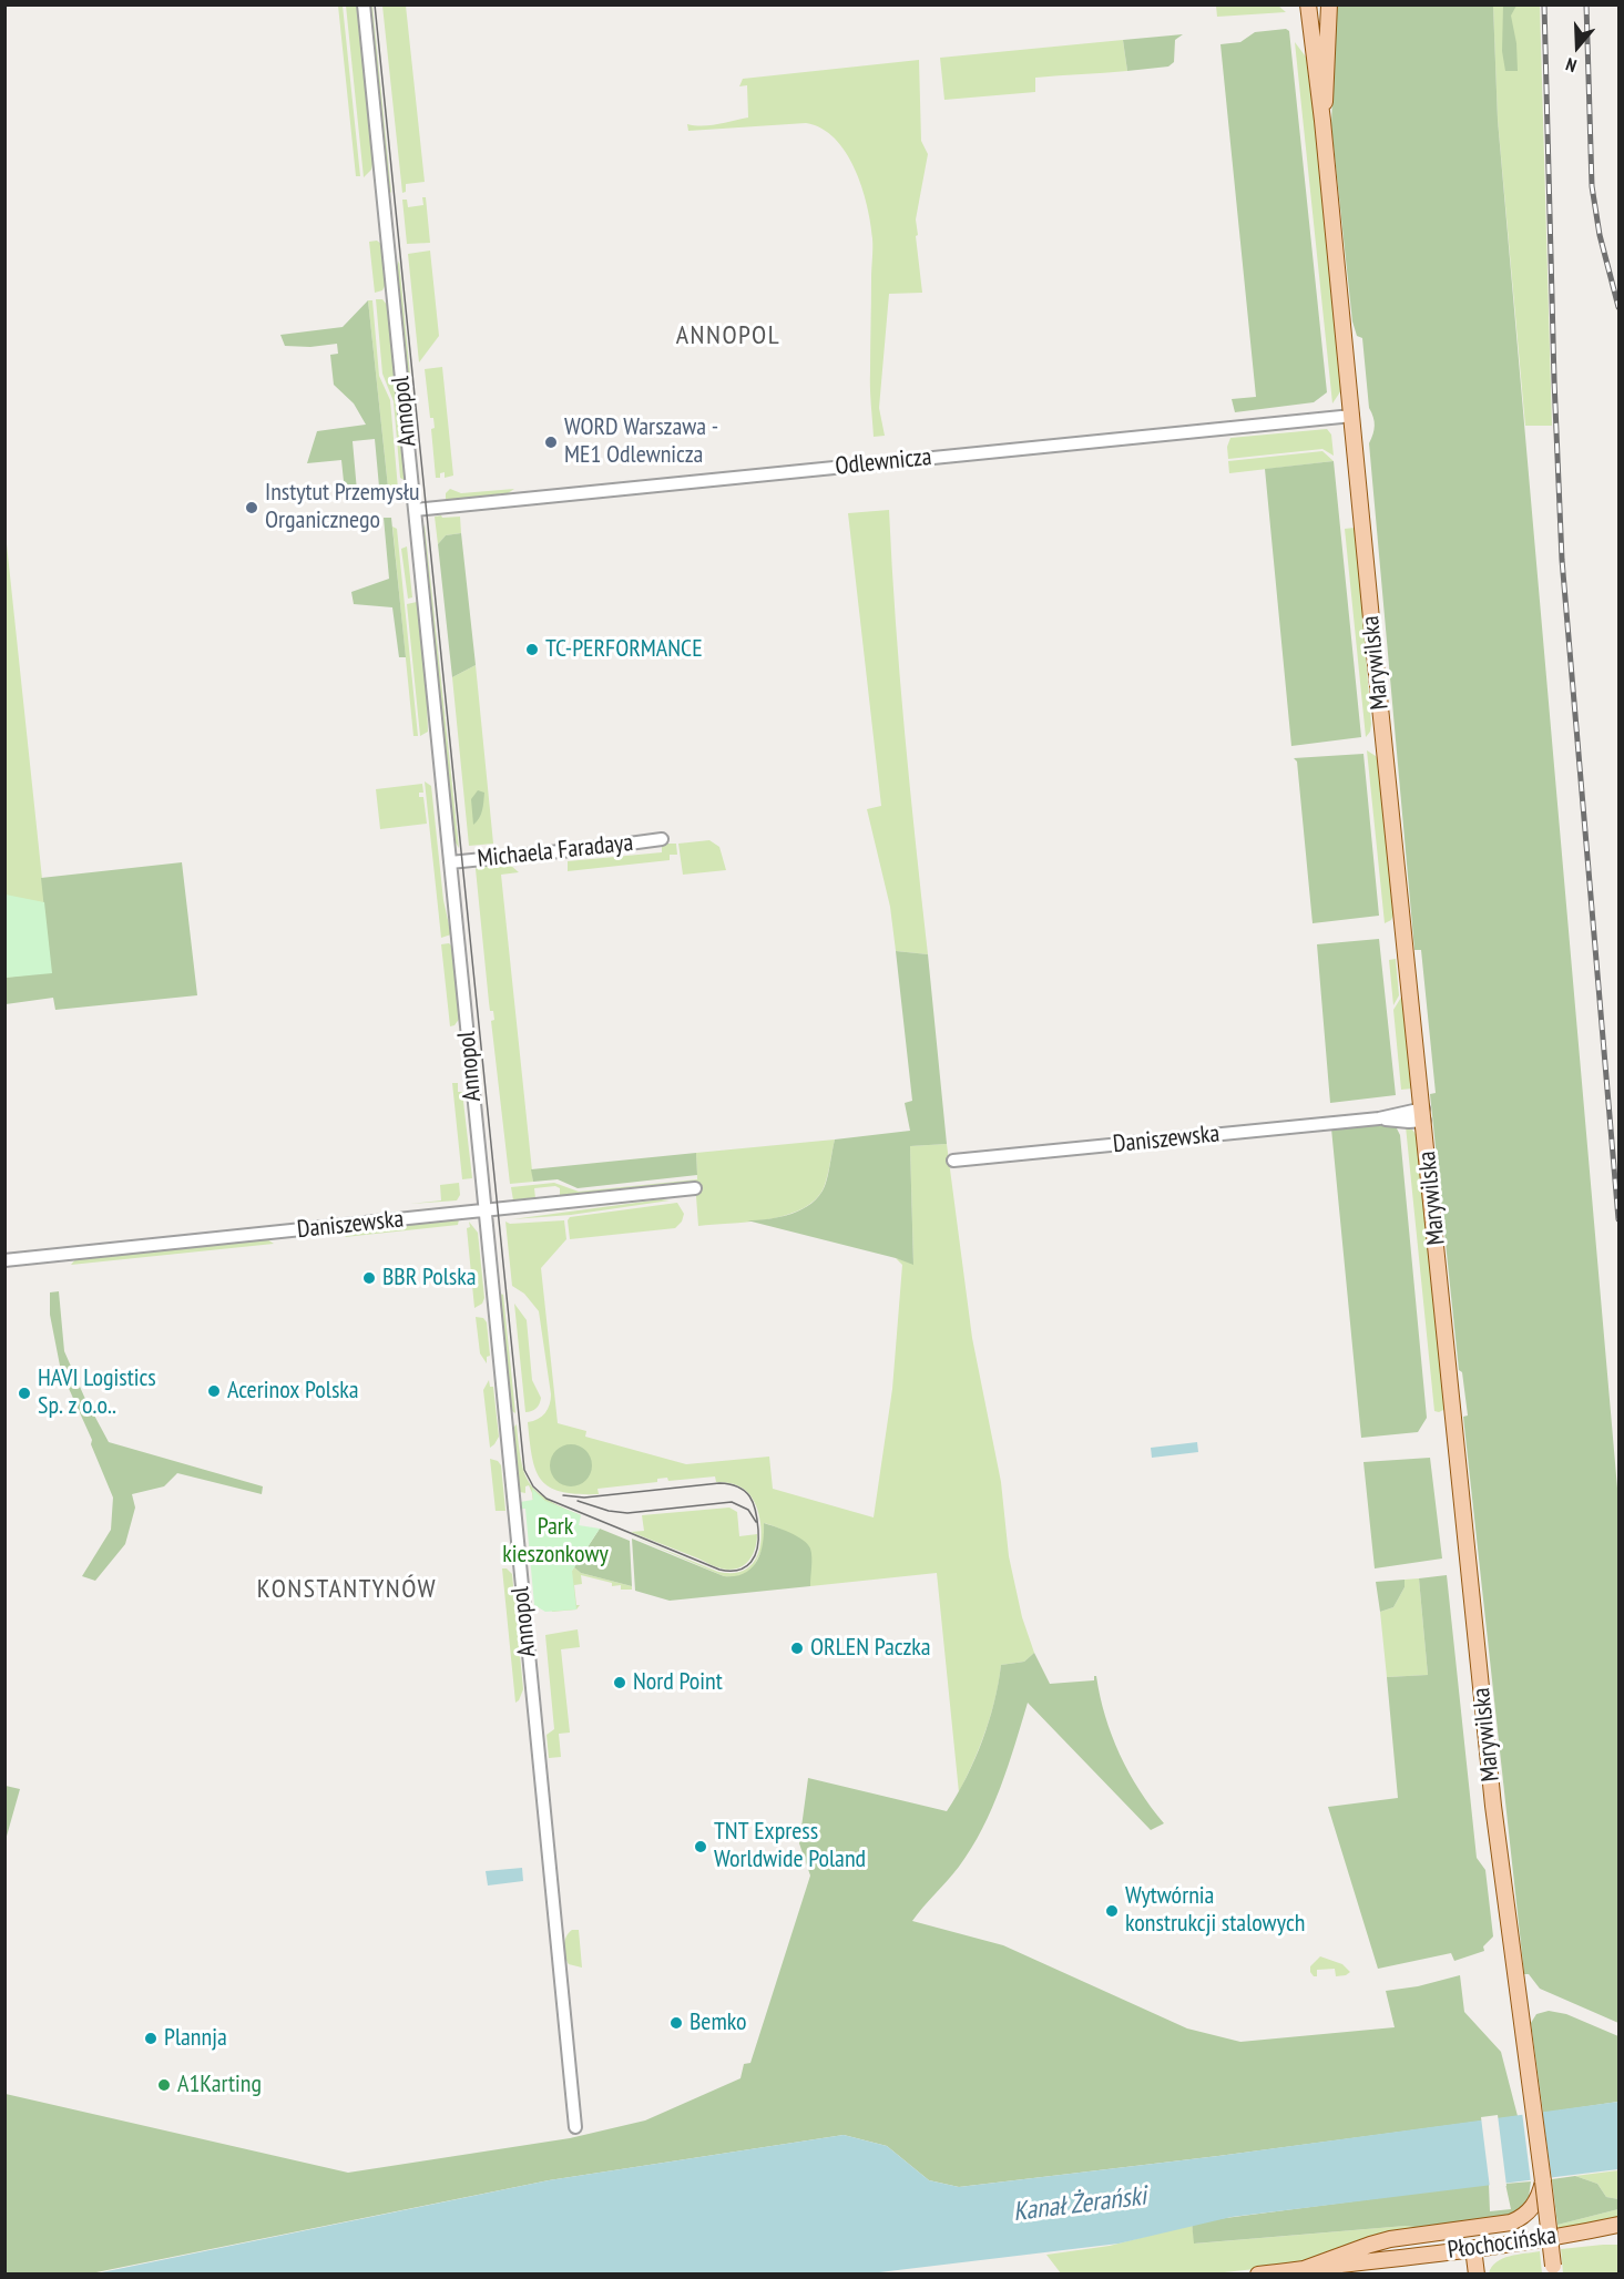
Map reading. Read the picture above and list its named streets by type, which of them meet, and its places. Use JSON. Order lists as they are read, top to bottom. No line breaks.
{"streets":{"main road":["Marywilska","Płochocińska"],"street":["Annopol","Odlewnicza","Michaela Faradaya","Daniszewska"]},"crossings":[["Annopol","Odlewnicza"],["Annopol","Michaela Faradaya"],["Annopol","Daniszewska"],["Odlewnicza","Marywilska"],["Marywilska","Daniszewska"]],"districts":["ANNOPOL","KONSTANTYNÓW"],"water":["Kanał Żerański"],"parks":["Park kieszonkowy"],"places":["WORD Warszawa - ME1 Odlewnicza","Instytut Przemysłu Organicznego","TC-PERFORMANCE","BBR Polska","Acerinox Polska","HAVI Logistics Sp. z o.o..","ORLEN Paczka","Nord Point","TNT Express Worldwide Poland","Wytwórnia konstrukcji stalowych","Bemko","Plannja","A1Karting"],"north":"bottom"}
